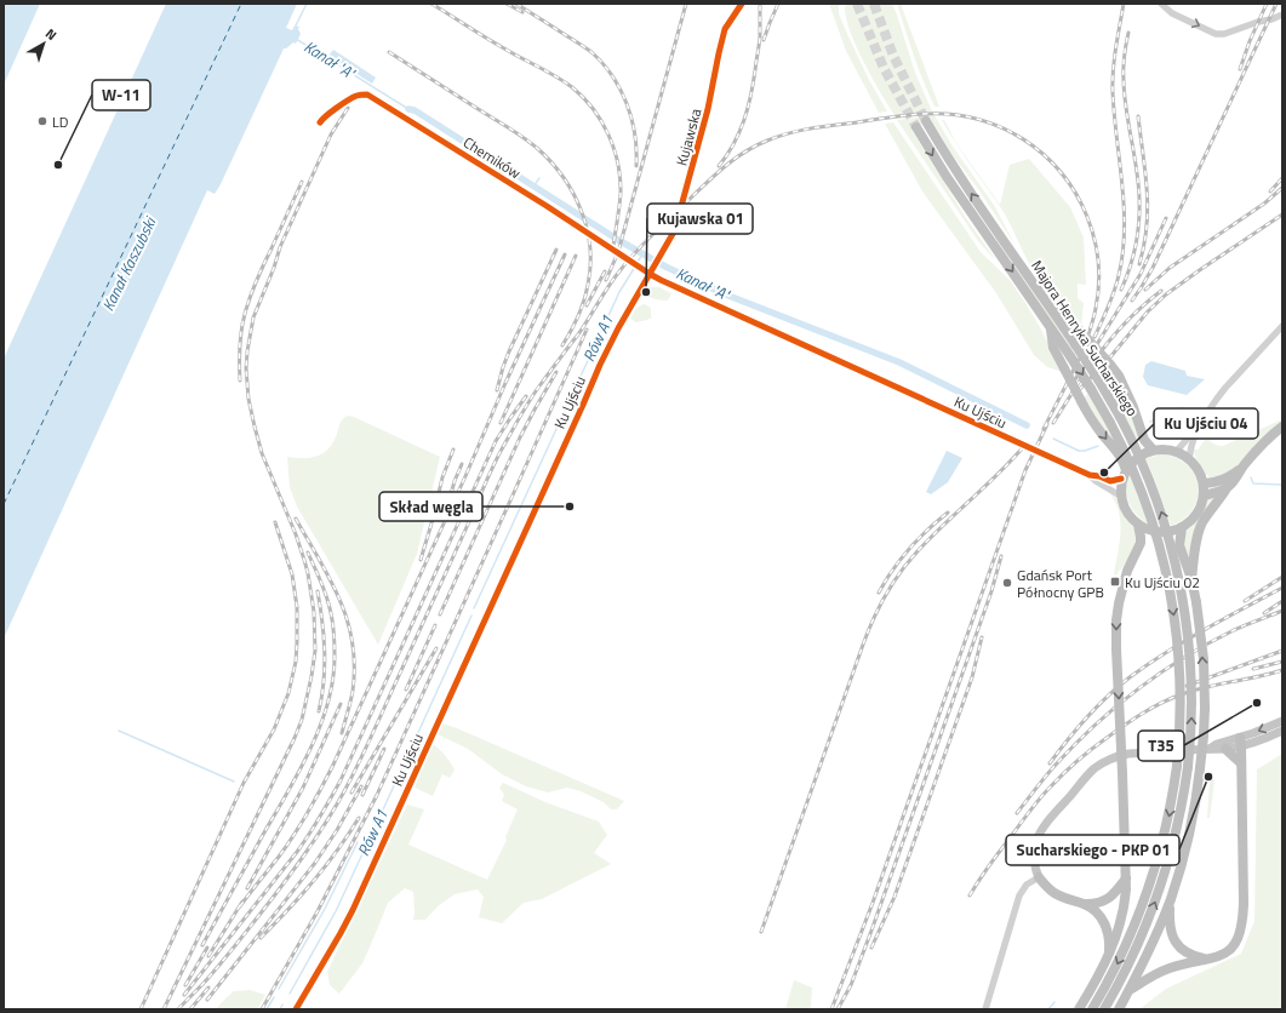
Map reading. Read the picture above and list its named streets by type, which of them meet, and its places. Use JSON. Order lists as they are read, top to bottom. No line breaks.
{"streets":{"highway":["Majora Henryka Sucharskiego"],"street":["Kujawska","Chemików","Ku Ujściu"]},"crossings":[["Kujawska","Chemików"],["Kujawska","Ku Ujściu"],["Chemików","Ku Ujściu"]],"water":["Kanał \"A\"","Kanał Kaszubski","Rów A1"],"places":{"other":["LD","W-11","Kujawska 01","Ku Ujściu 04","Skład węgla","Gdańsk Port Północny GPB","T35","Sucharskiego - PKP 01"],"transit":["Ku Ujściu 02"]},"north":"top right"}
